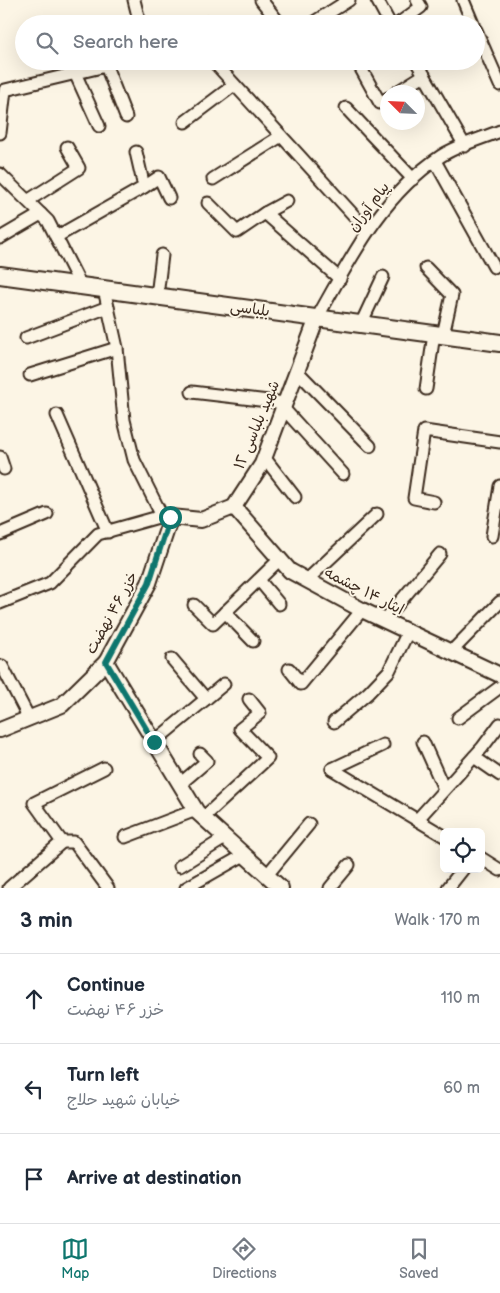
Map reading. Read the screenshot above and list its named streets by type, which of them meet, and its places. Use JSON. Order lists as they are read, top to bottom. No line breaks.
{"streets":{"main road":["بلباسی"],"street":["پیام آوران","شهید بلباسی ١٢","ایثار ۱۴ چشمه","خزر ۴۶ نهضت"]},"crossings":[["پیام آوران","بلباسی"],["پیام آوران","شهید بلباسی ١٢"],["بلباسی","شهید بلباسی ١٢"],["شهید بلباسی ١٢","ایثار ۱۴ چشمه"]],"north":"top left","page":{"search":"Search here","heading":["3 min","Walk · 170 m"],"list":[["Continue","خزر ۴۶ نهضت","110 m"],["Turn left","خیابان شهید حلاج","60 m"],"Arrive at destination"],"nav":["Map","Directions","Saved"]}}
